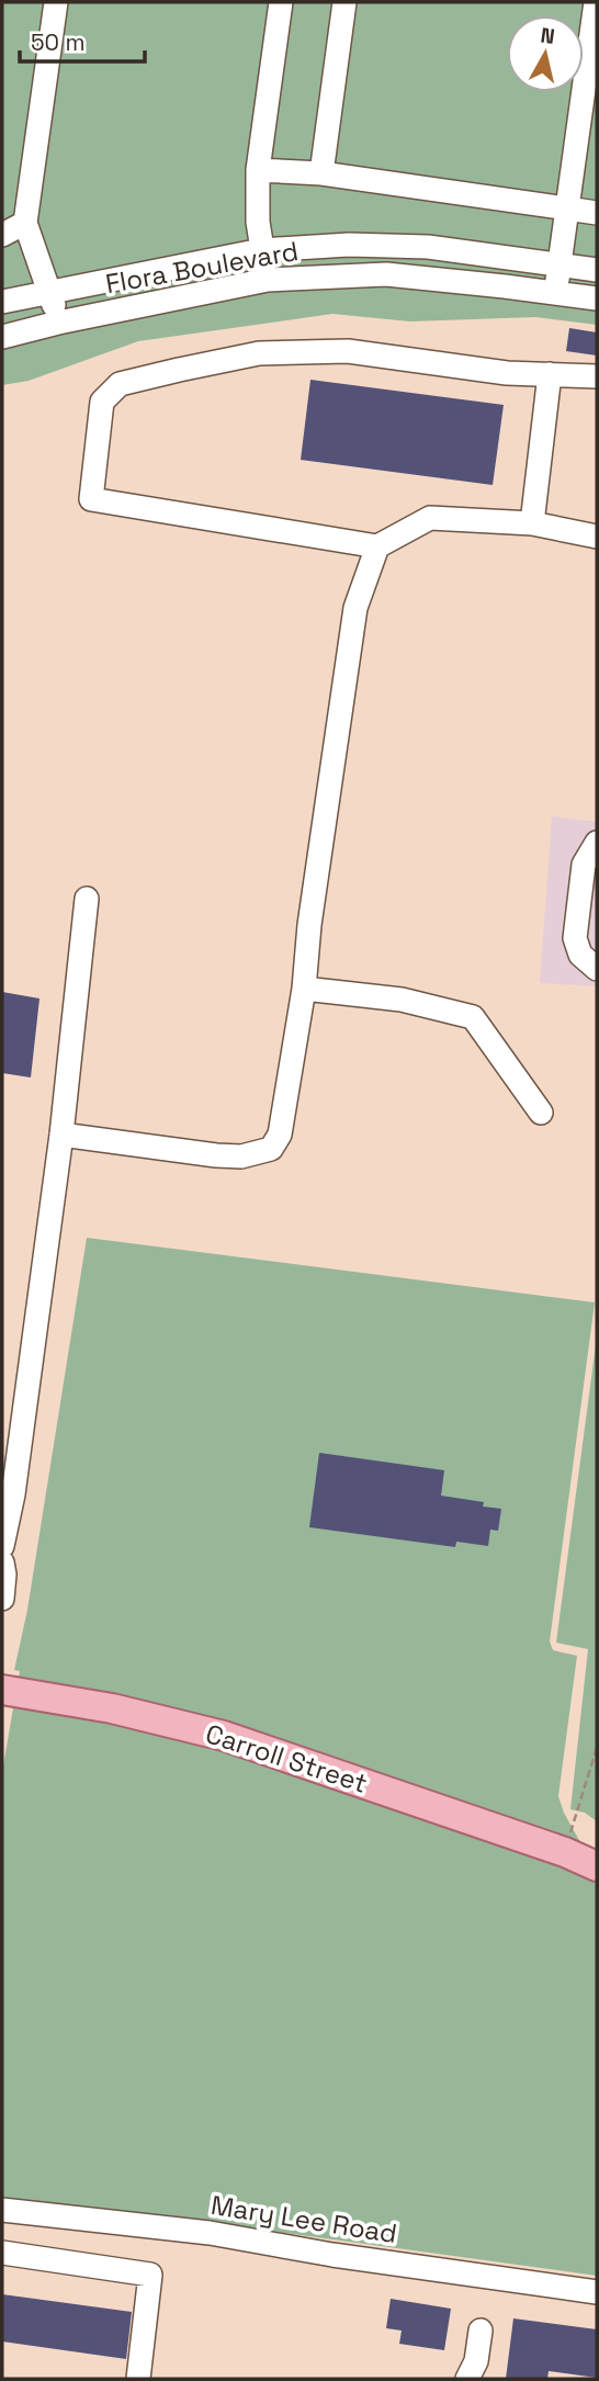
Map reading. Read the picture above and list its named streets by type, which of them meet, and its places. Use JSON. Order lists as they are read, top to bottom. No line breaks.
{"streets":{"main road":["Carroll Street"],"street":["Flora Boulevard","Mary Lee Road"]},"scale_bar":"50 m","north":"top"}
